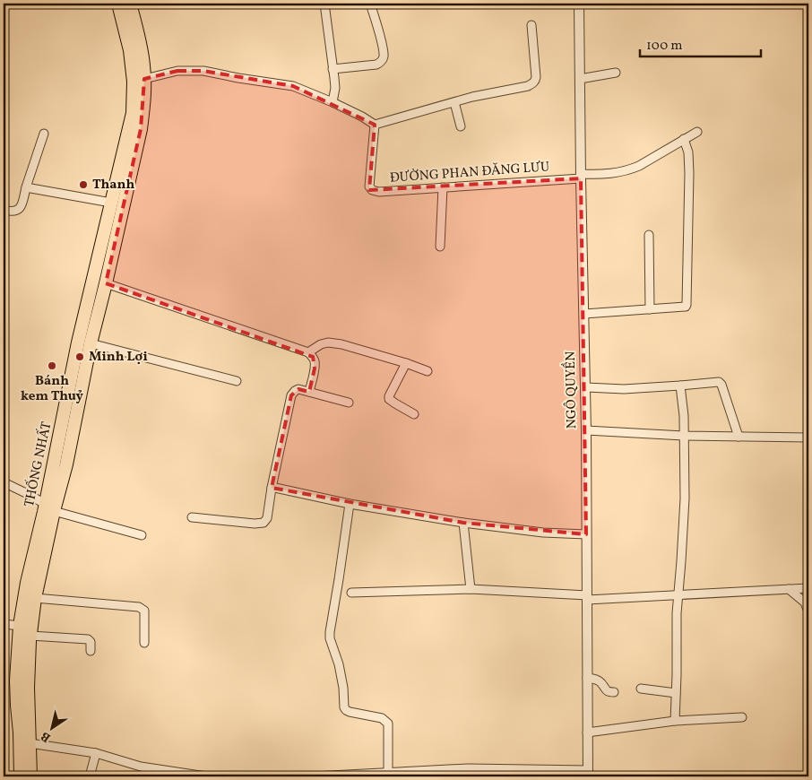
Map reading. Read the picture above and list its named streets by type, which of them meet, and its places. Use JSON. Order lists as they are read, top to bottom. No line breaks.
{"streets":{"highway":["THỐNG NHẤT"],"street":["ĐƯỜNG PHAN ĐĂNG LƯU","NGÔ QUYỀN"]},"crossings":[["ĐƯỜNG PHAN ĐĂNG LƯU","NGÔ QUYỀN"]],"places":["Thanh","Minh Lợi","Bánh kem Thuỷ"],"scale_bar":"100 m","north":"bottom left"}
